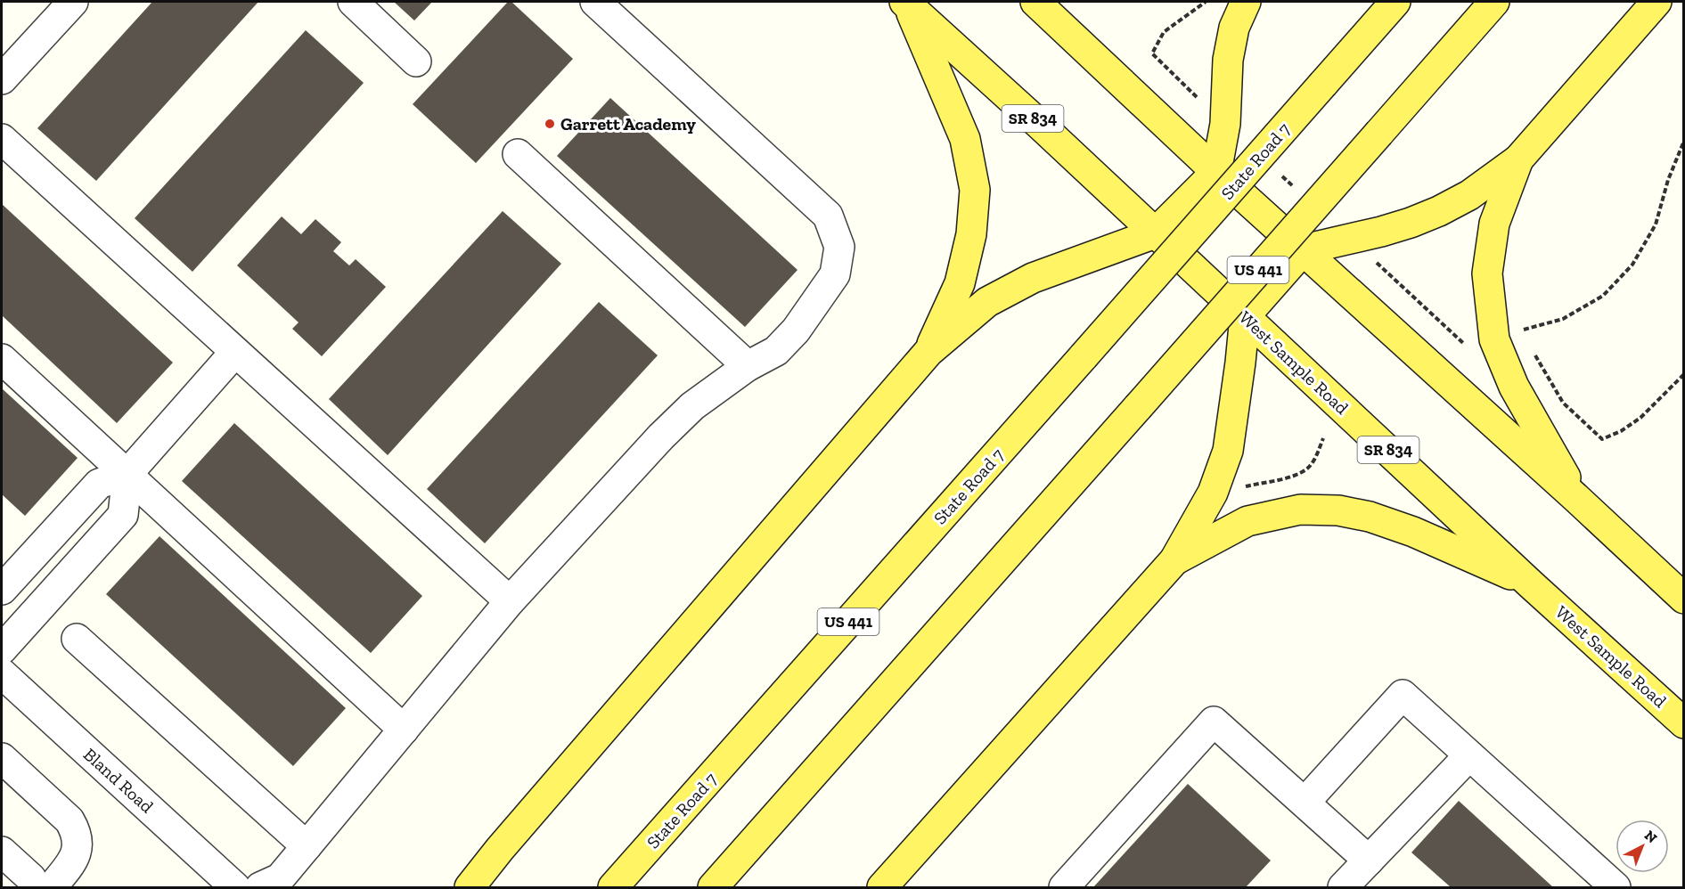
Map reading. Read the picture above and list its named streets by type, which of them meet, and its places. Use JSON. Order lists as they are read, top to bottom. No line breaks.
{"streets":{"main road":["SR 834","State Road 7","US 441","West Sample Road"],"street":["Bland Road"]},"places":["Garrett Academy"],"north":"top right"}
